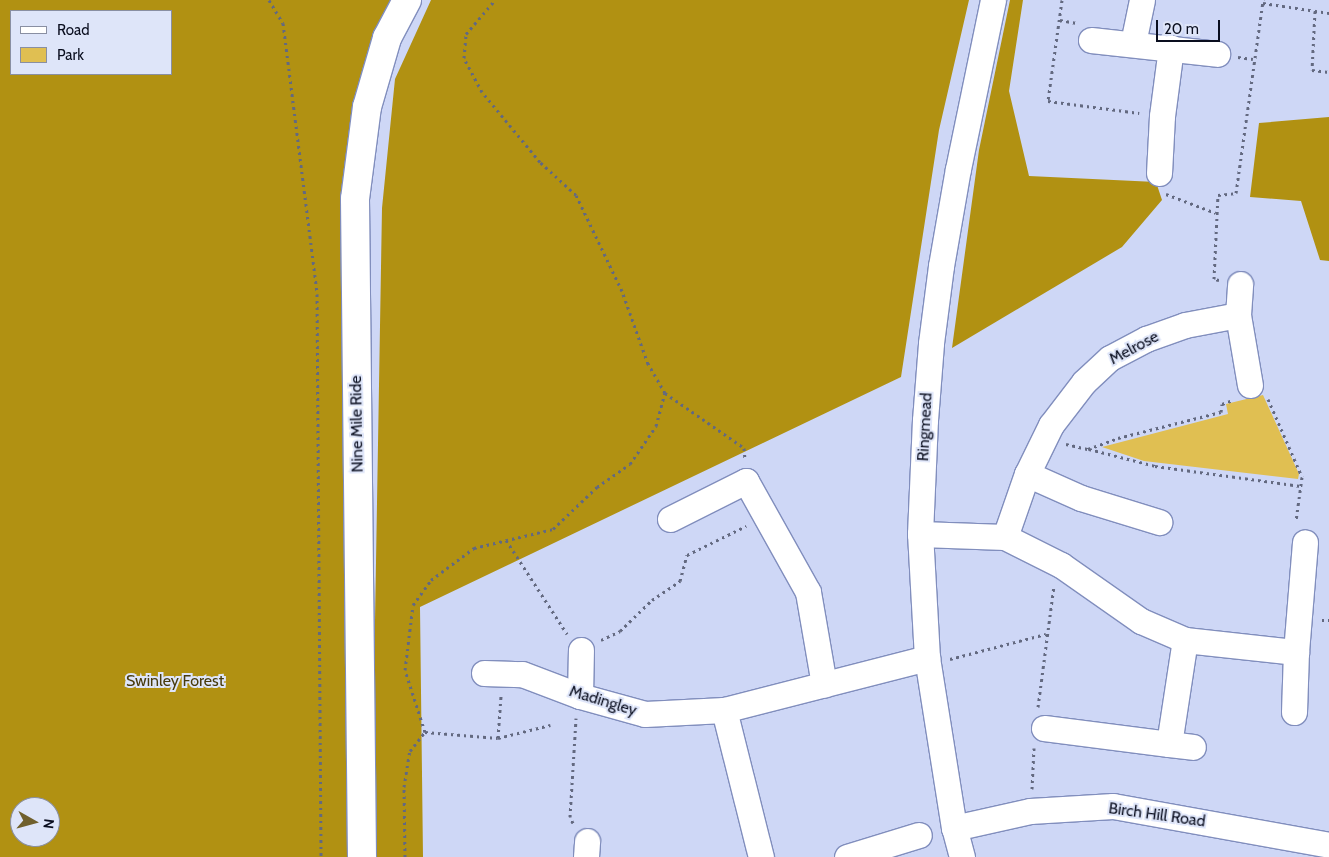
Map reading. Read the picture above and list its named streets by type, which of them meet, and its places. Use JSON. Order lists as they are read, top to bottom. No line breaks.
{"streets":{"main road":["Nine Mile Ride"],"street":["Melrose","Ringmead","Madingley","Birch Hill Road"]},"crossings":[["Ringmead","Madingley"],["Ringmead","Birch Hill Road"]],"parks":["Swinley Forest"],"legend":["Road","Park"],"scale_bar":"20 m","north":"right"}
